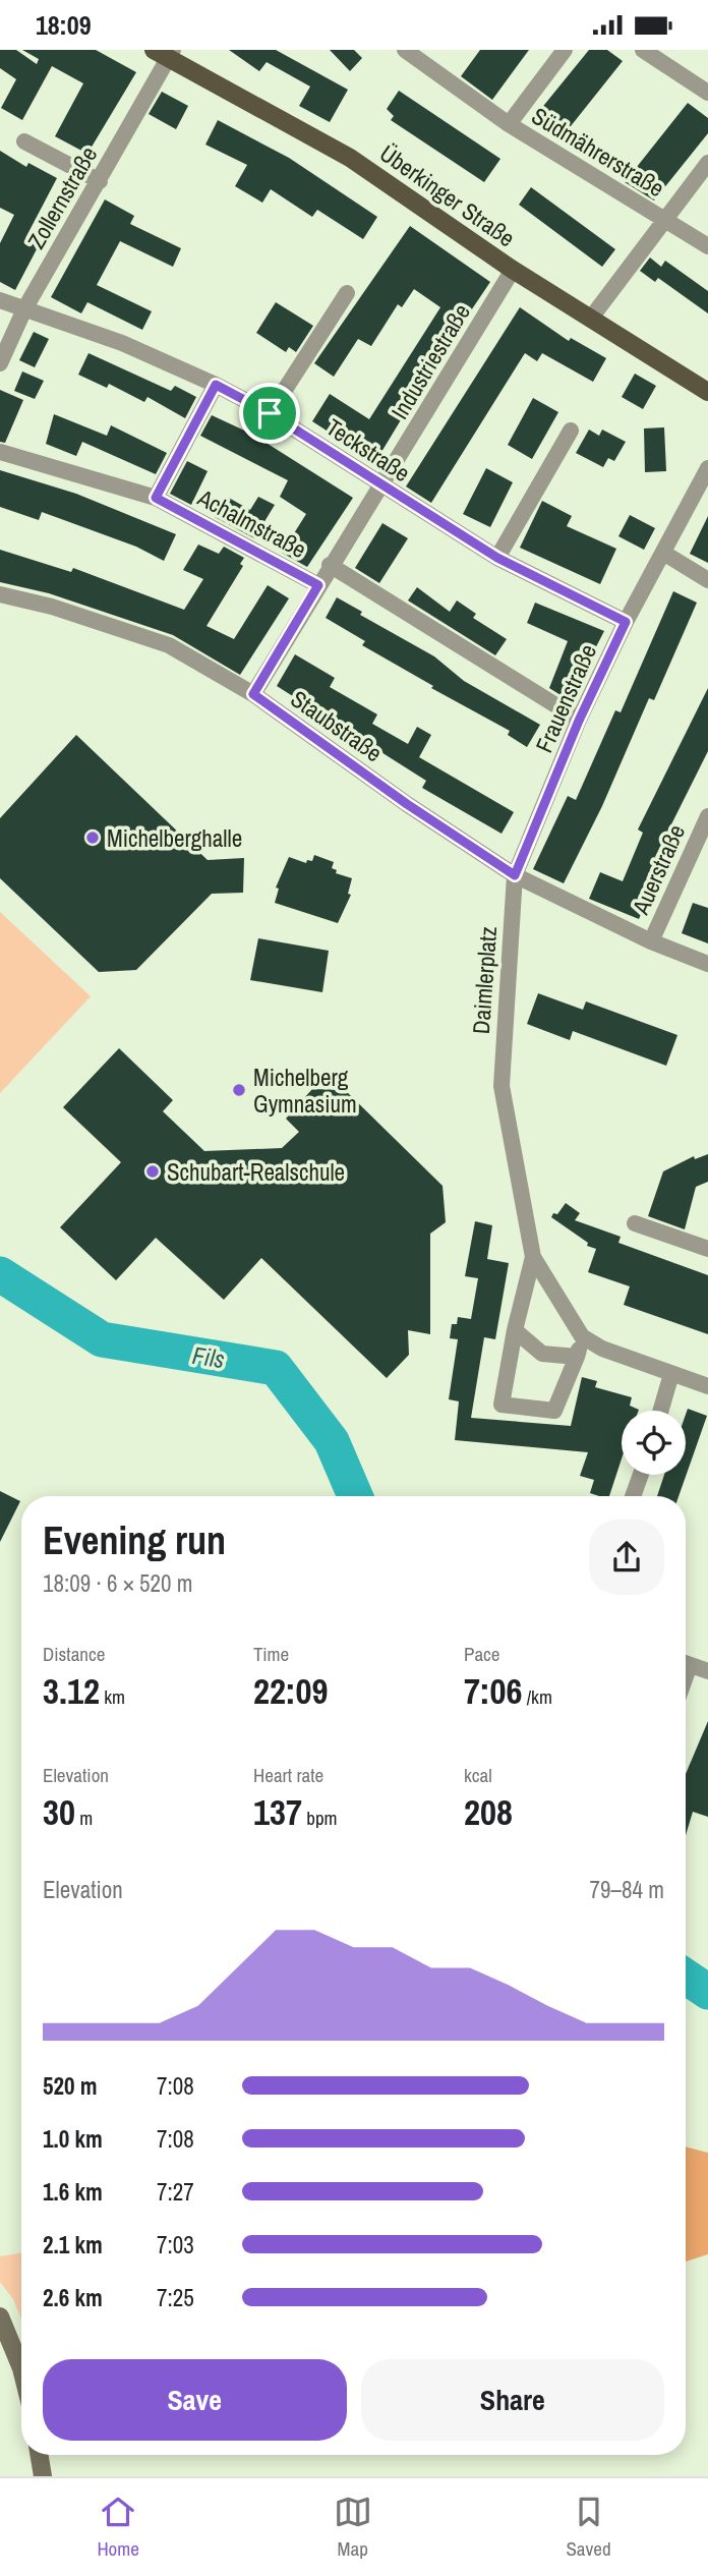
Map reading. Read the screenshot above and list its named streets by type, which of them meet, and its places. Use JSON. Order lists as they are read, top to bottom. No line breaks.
{"streets":{"main road":["Überkinger Straße"],"street":["Südmährerstraße","Zollernstraße","Industriestraße","Teckstraße","Achalmstraße","Frauenstraße","Staubstraße","Auerstraße","Daimlerplatz"]},"crossings":[["Südmährerstraße","Überkinger Straße"],["Überkinger Straße","Zollernstraße"],["Überkinger Straße","Industriestraße"],["Zollernstraße","Teckstraße"],["Industriestraße","Teckstraße"],["Industriestraße","Achalmstraße"],["Industriestraße","Staubstraße"],["Teckstraße","Frauenstraße"],["Achalmstraße","Frauenstraße"],["Frauenstraße","Staubstraße"],["Frauenstraße","Daimlerplatz"],["Staubstraße","Daimlerplatz"]],"water":["Fils"],"places":["Michelberghalle","Michelberg Gymnasium","Schubart-Realschule"],"page":{"status":"18:09","heading":["Evening run","18:09 · 6 × 520 m"],"stats":[["Distance","3.12 km"],["Time","22:09"],["Pace","7:06 /km"],["Elevation","30 m"],["Heart rate","137 bpm"],["kcal","208"]],"chart":["Elevation","79–84 m"],"list":[{"name":"520 m","note":"7:08"},{"name":"1.0 km","note":"7:08"},{"name":"1.6 km","note":"7:27"},{"name":"2.1 km","note":"7:03"},{"name":"2.6 km","note":"7:25"}],"buttons":["Save","Share"],"tabs":["Home","Map","Saved"]}}
